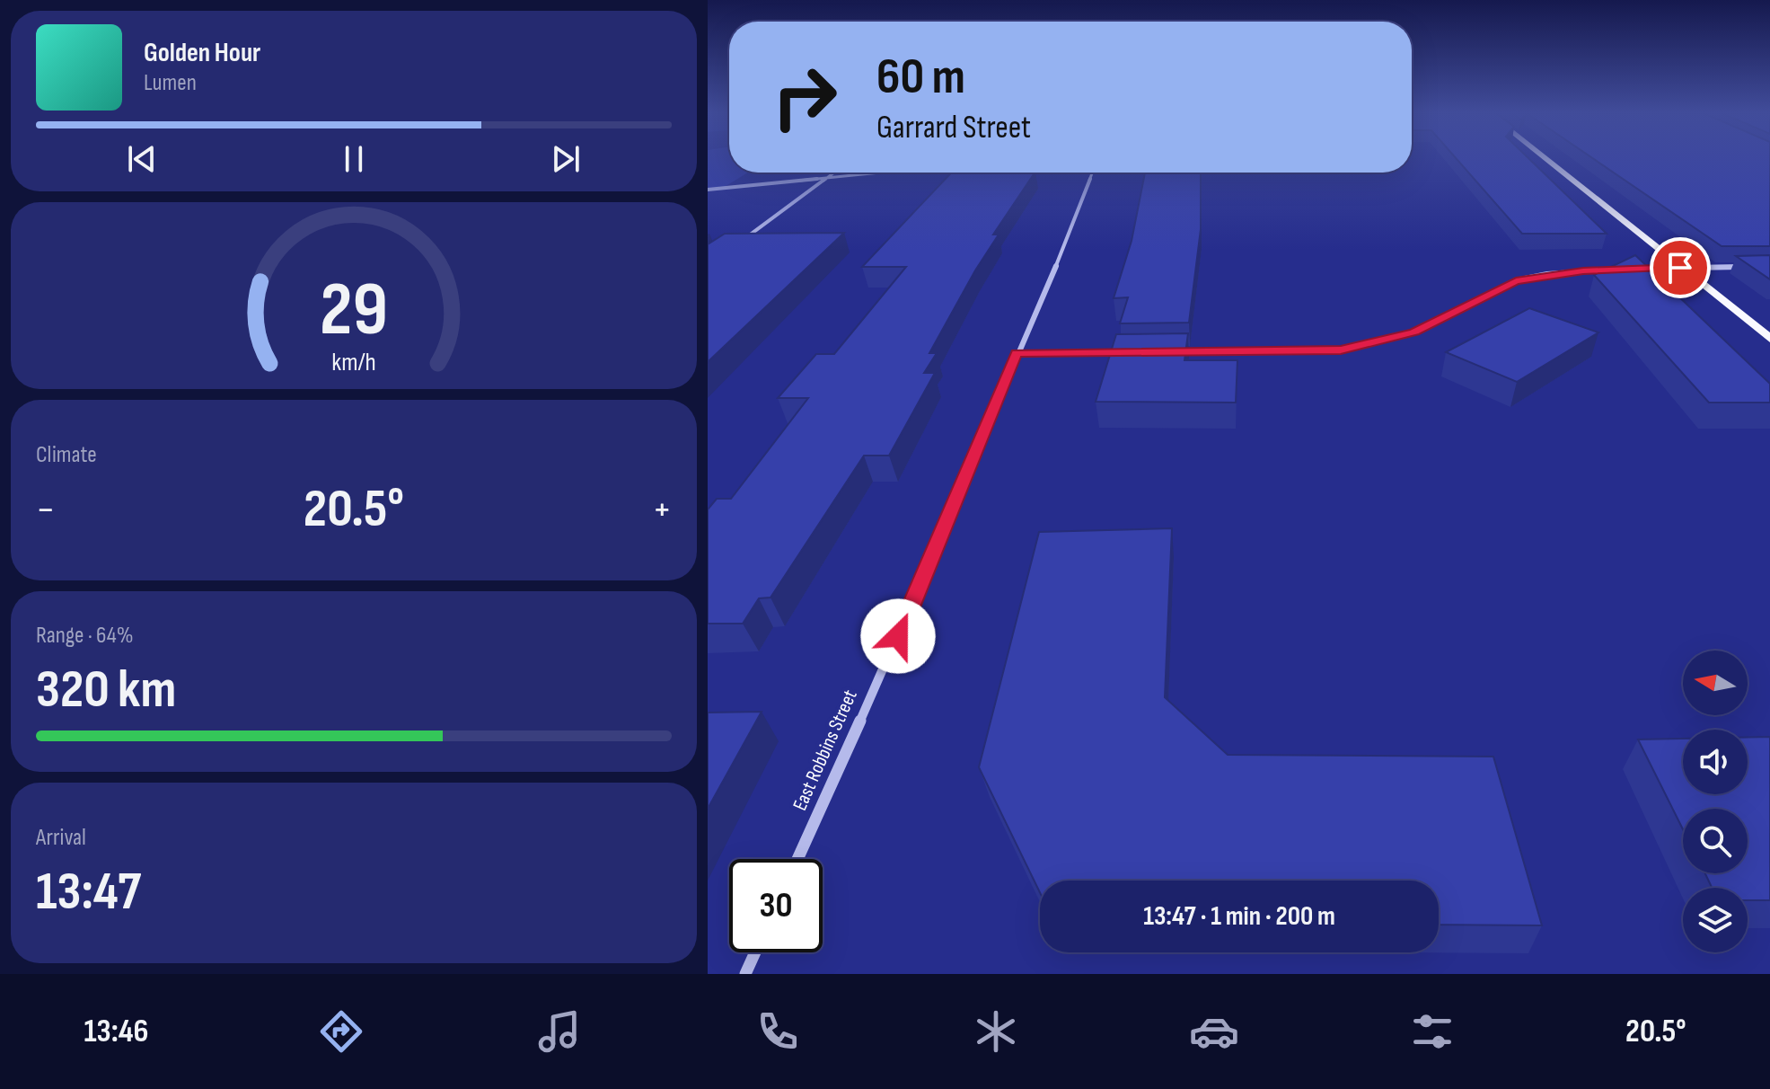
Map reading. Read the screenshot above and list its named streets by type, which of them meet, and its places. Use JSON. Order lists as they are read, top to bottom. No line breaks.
{"streets":{"street":["East Robbins Street"]},"north":"left","page":{"turn":["60 m","Garrard Street"],"song":["Golden Hour","Lumen"],"tile":["Climate",["Range · 64%","320 km"],["Arrival","13:47"]],"heat":["−","20.5°","+"],"limit":"30","trip":"13:47 · 1 min · 200 m","tabs":["13:46","20.5°"],"gauge":["29","km/h"]}}
